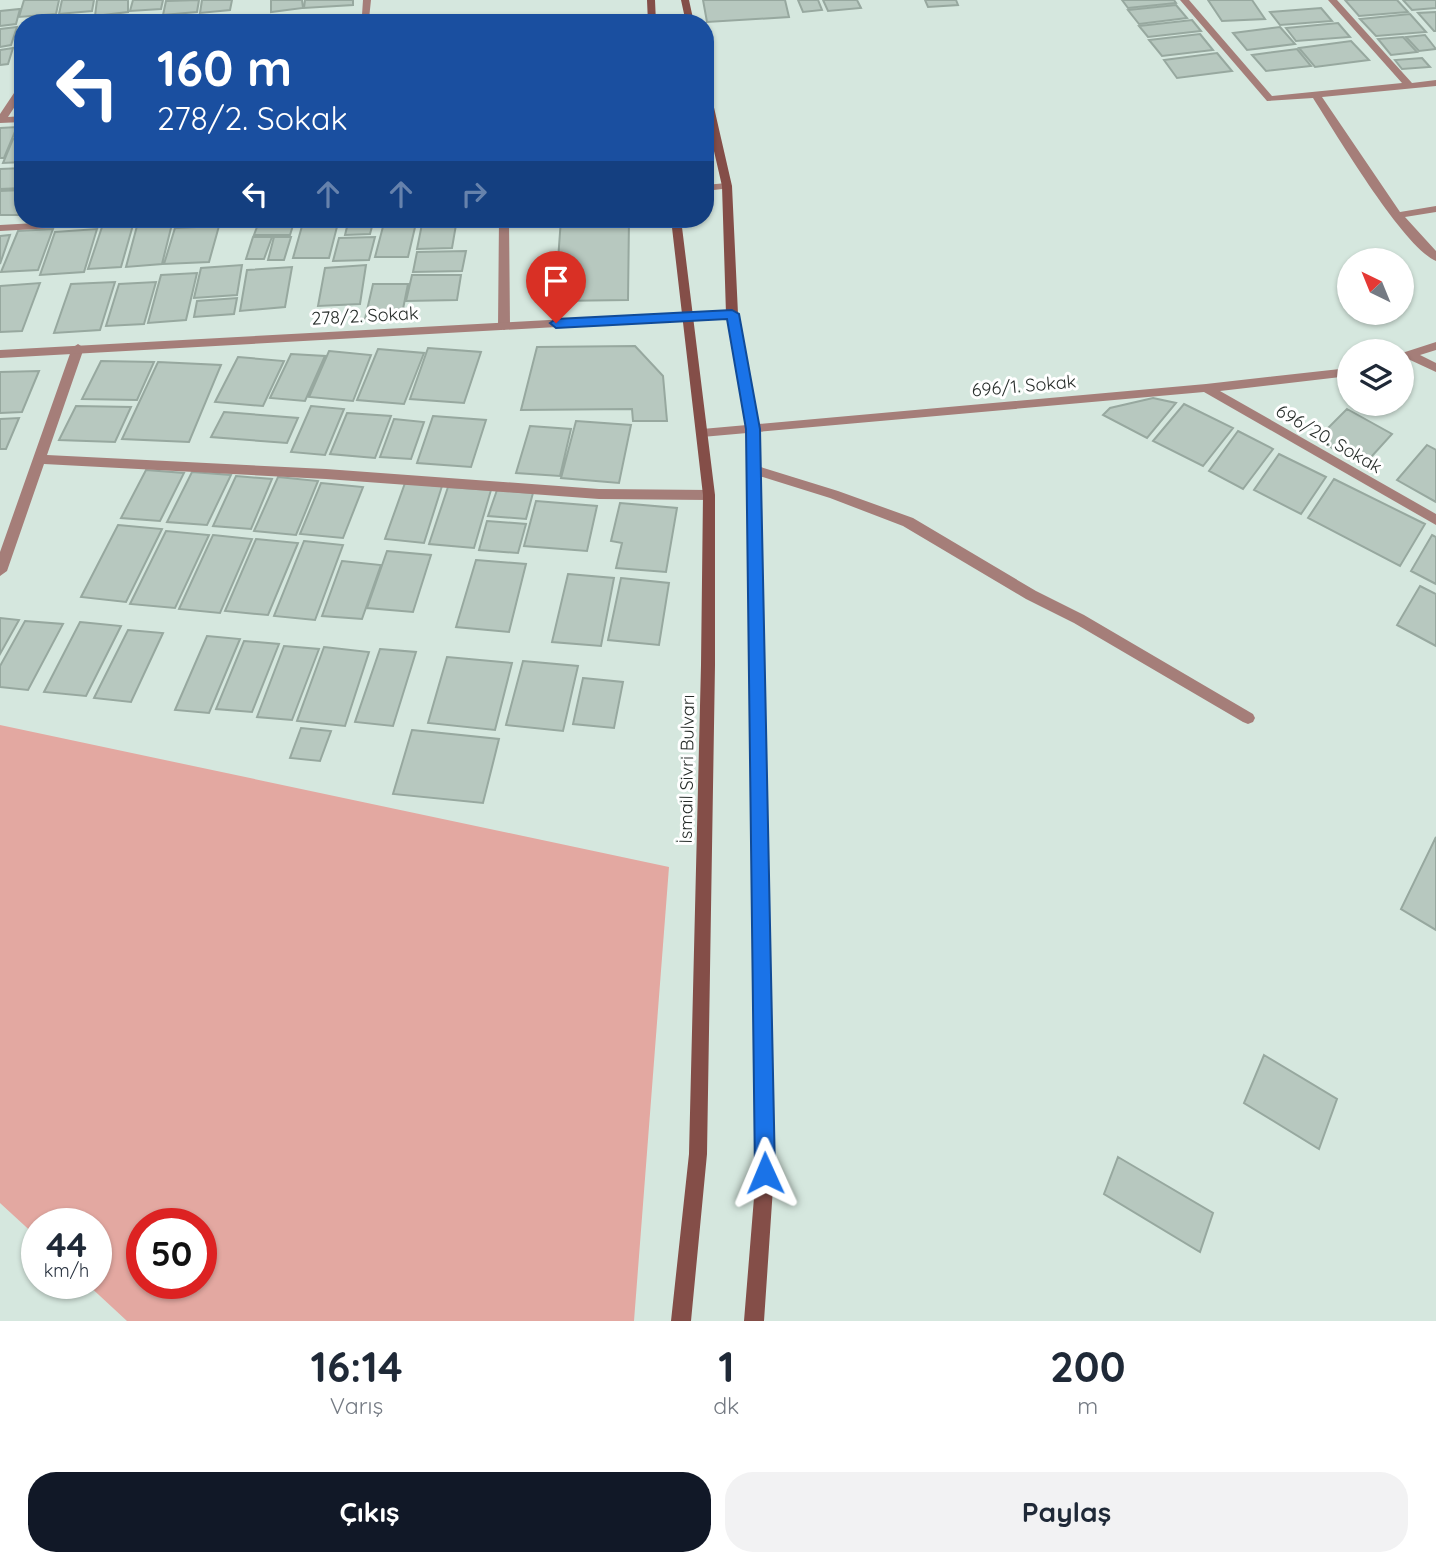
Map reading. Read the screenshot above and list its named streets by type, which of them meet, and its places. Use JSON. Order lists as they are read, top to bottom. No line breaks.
{"streets":{"main road":["İsmail Sivri Bulvarı"],"street":["278/2. Sokak","696/1. Sokak","696/20. Sokak"]},"crossings":[["278/2. Sokak","İsmail Sivri Bulvarı"],["696/1. Sokak","696/20. Sokak"],["696/1. Sokak","İsmail Sivri Bulvarı"]],"north":"top left","page":{"turn":["160 m","278/2. Sokak"],"speed":"44 km/h","limit":"50","eta":["16:14","Varış","1","dk","200","m"],"buttons":["Çıkış","Paylaş"]}}
